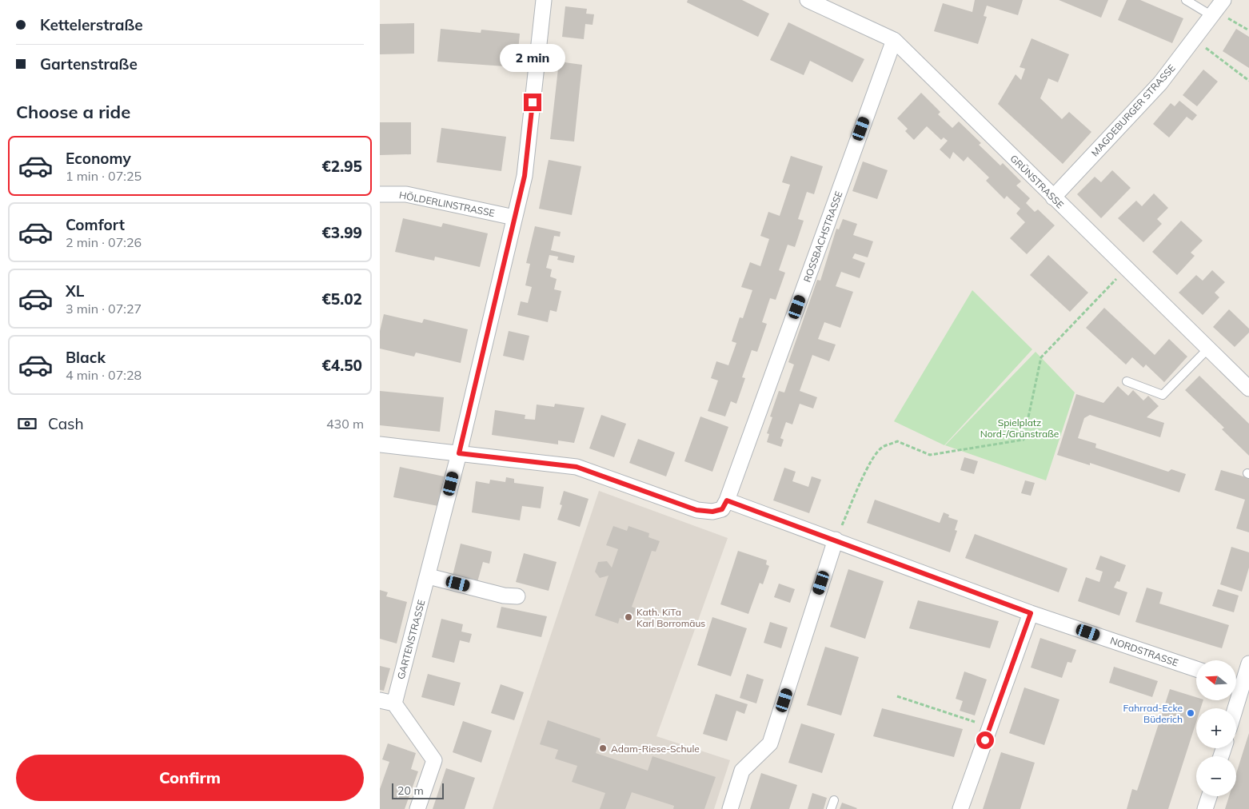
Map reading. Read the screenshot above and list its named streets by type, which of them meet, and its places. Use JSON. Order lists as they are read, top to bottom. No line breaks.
{"streets":{"street":["MAGDEBURGER STRASSE","GRÜNSTRASSE","HÖLDERLINSTRASSE","ROSSBACHSTRASSE","GARTENSTRASSE","NORDSTRASSE"]},"crossings":[["MAGDEBURGER STRASSE","GRÜNSTRASSE"],["GRÜNSTRASSE","ROSSBACHSTRASSE"],["HÖLDERLINSTRASSE","GARTENSTRASSE"],["ROSSBACHSTRASSE","NORDSTRASSE"]],"parks":["Spielplatz Nord-/Grünstraße"],"places":["Kath. KiTa Karl Borromäus","Fahrrad-Ecke Büderich","Adam-Riese-Schule"],"scale_bar":"20 m","north":"left","page":{"banner":["Kettelerstraße","Gartenstraße"],"bubble":"2 min","heading":"Choose a ride","list":[{"name":"Economy","note":"1 min · 07:25","value":"€2.95"},{"name":"Comfort","note":"2 min · 07:26","value":"€3.99"},{"name":"XL","note":"3 min · 07:27","value":"€5.02"},{"name":"Black","note":"4 min · 07:28","value":"€4.50"}],"pay":["Cash","430 m"],"map_buttons":["+","−"],"buttons":"Confirm","scale":"20 m"}}
